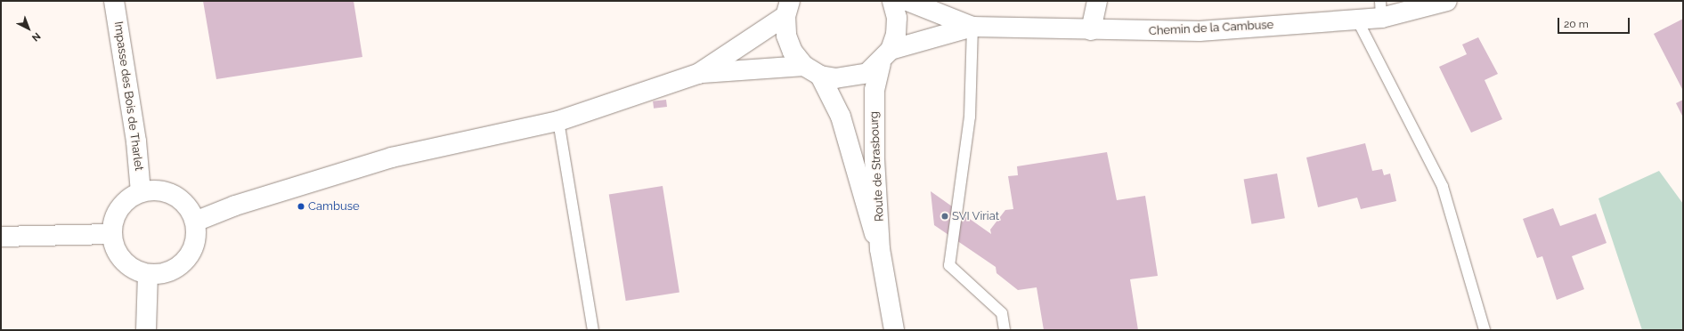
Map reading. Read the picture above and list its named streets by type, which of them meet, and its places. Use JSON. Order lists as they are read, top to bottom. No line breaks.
{"streets":{"street":["Chemin de la Cambuse","Impasse des Bois de Tharlet","Route de Strasbourg"]},"crossings":[["Chemin de la Cambuse","Route de Strasbourg"]],"places":["Cambuse","SVI Viriat"],"scale_bar":"20 m","north":"bottom right"}
